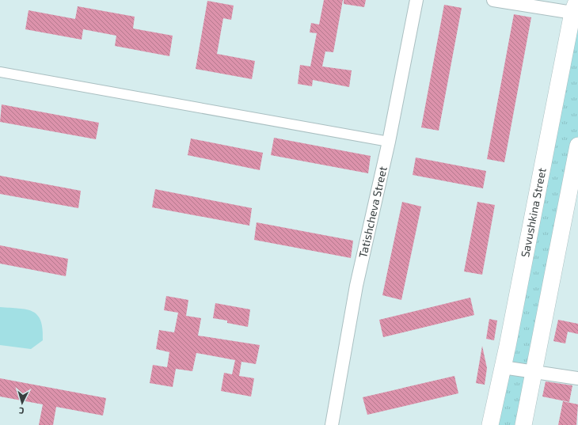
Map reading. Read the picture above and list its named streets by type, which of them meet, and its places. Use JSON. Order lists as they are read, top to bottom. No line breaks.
{"streets":{"highway":["Savushkina Street"],"main road":["Tatishcheva Street"]},"north":"bottom"}
